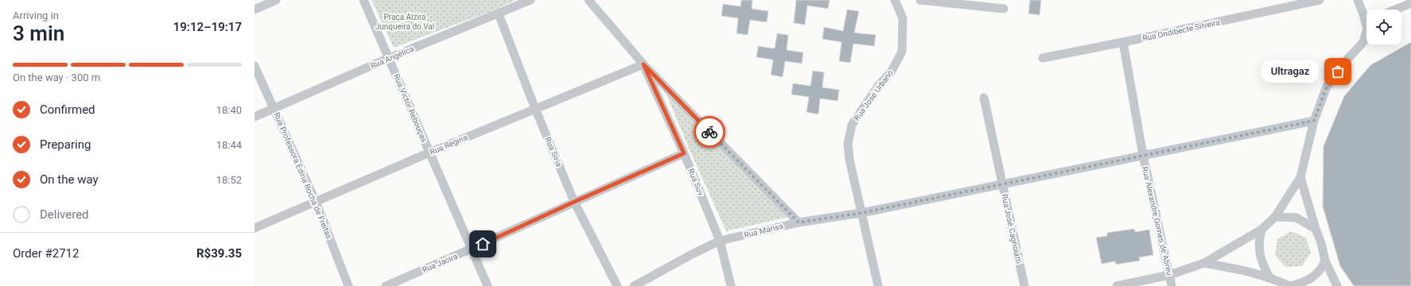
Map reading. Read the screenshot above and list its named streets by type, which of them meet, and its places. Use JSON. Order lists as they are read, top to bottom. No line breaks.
{"streets":{"street":["Rua Ondibecte Silveira","Rua Angélica","Rua José Urbano","Rua Victor Rebouças","Rua Regina","Rua Síria","Rua Professora Edina Rocha de Freitas","Rua Suv","Rua Alexandre Gomes de Abreu","Rua José Cagnolatti","Rua Marisa","Rua Jacira"]},"crossings":[["Rua Ondibecte Silveira","Rua Alexandre Gomes de Abreu"],["Rua Angélica","Rua Victor Rebouças"],["Rua Angélica","Rua Síria"],["Rua Angélica","Rua Professora Edina Rocha de Freitas"],["Rua José Urbano","Rua Marisa"],["Rua Victor Rebouças","Rua Regina"],["Rua Victor Rebouças","Rua Jacira"],["Rua Regina","Rua Síria"],["Rua Regina","Rua Professora Edina Rocha de Freitas"],["Rua Regina","Rua Suv"],["Rua Síria","Rua Jacira"],["Rua Suv","Rua Marisa"],["Rua Suv","Rua Jacira"],["Rua Alexandre Gomes de Abreu","Rua Marisa"],["Rua José Cagnolatti","Rua Marisa"]],"parks":["Praça Alzira Junqueira do Val"],"places":["Ultragaz"],"page":{"heading":["3 min","Arriving in","19:12–19:17"],"panel":["Order #2712","R$39.35"],"bar":"On the way · 300 m","bubble":"Ultragaz","list":[["Confirmed","18:40"],["Preparing","18:44"],["On the way","18:52"],"Delivered"]}}
